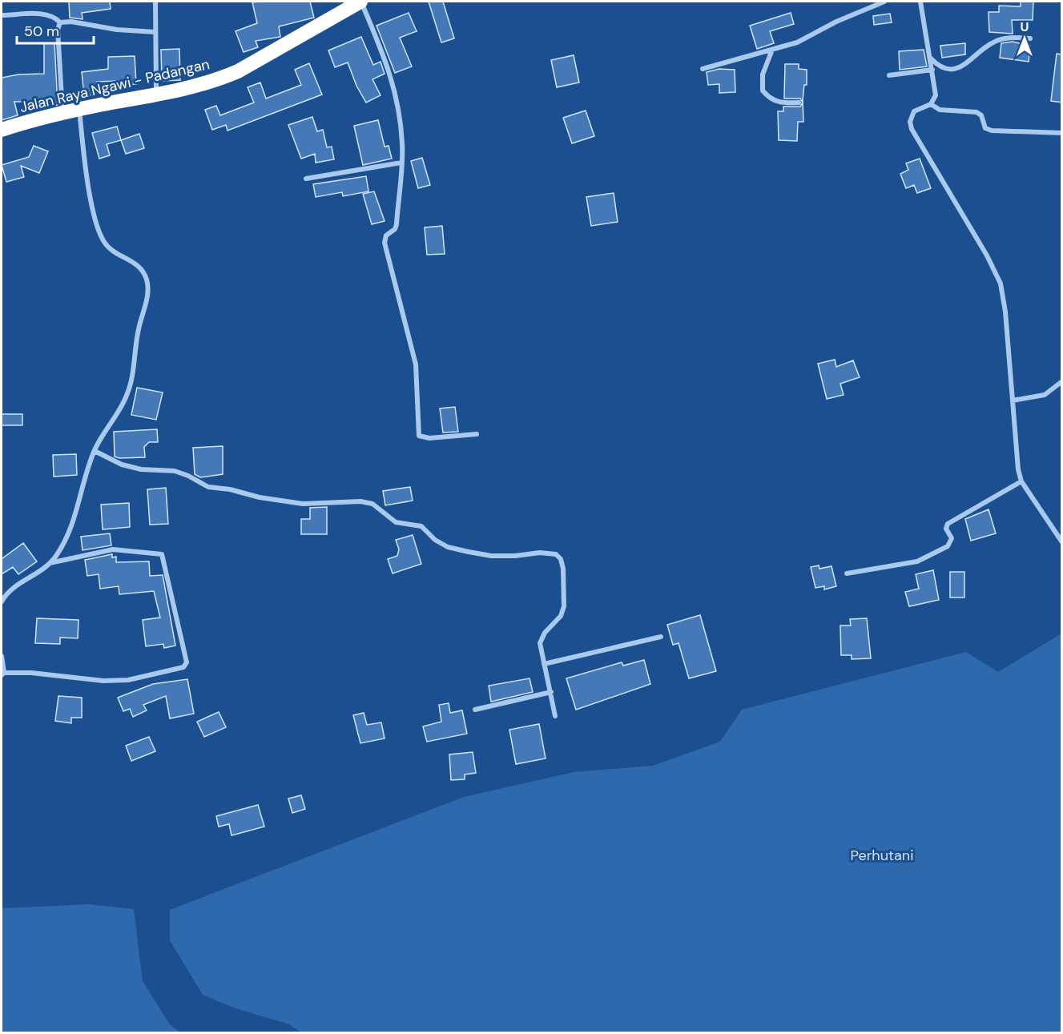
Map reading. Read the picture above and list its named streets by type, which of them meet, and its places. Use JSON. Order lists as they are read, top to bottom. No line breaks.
{"streets":{"highway":["Jalan Raya Ngawi - Padangan"]},"parks":["Perhutani"],"scale_bar":"50 m","north":"top"}
